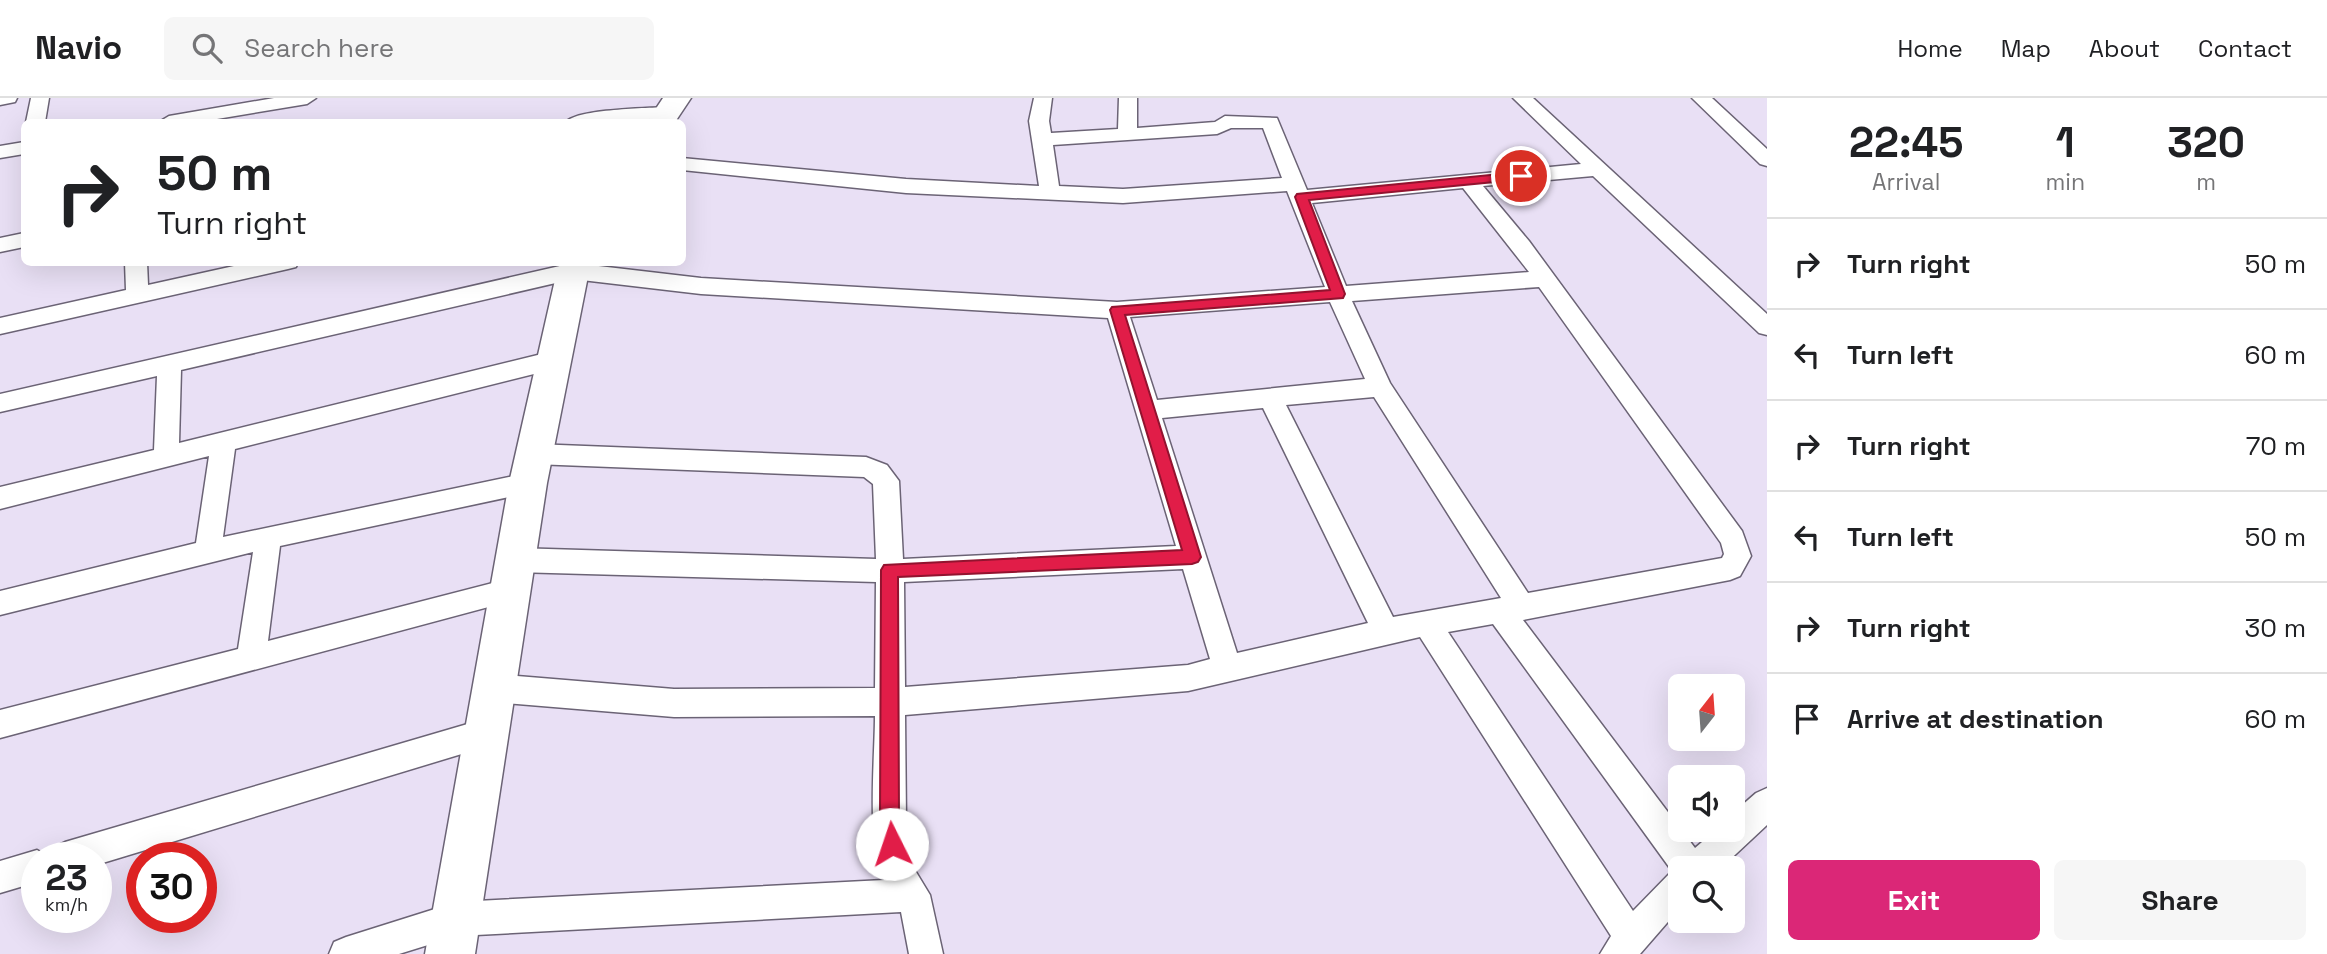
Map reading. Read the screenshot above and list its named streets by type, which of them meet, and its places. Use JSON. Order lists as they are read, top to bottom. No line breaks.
{"north":"top","page":{"header":"Navio","search":"Search here","nav":["Home","Map","About","Contact"],"eta":["22:45","Arrival","1","min","320","m"],"turn":["50 m","Turn right"],"list":[{"name":"Turn right","value":"50 m"},{"name":"Turn left","value":"60 m"},{"name":"Turn right","value":"70 m"},{"name":"Turn left","value":"50 m"},{"name":"Turn right","value":"30 m"},{"name":"Arrive at destination","value":"60 m"}],"speed":"23 km/h","limit":"30","buttons":["Exit","Share"]}}
